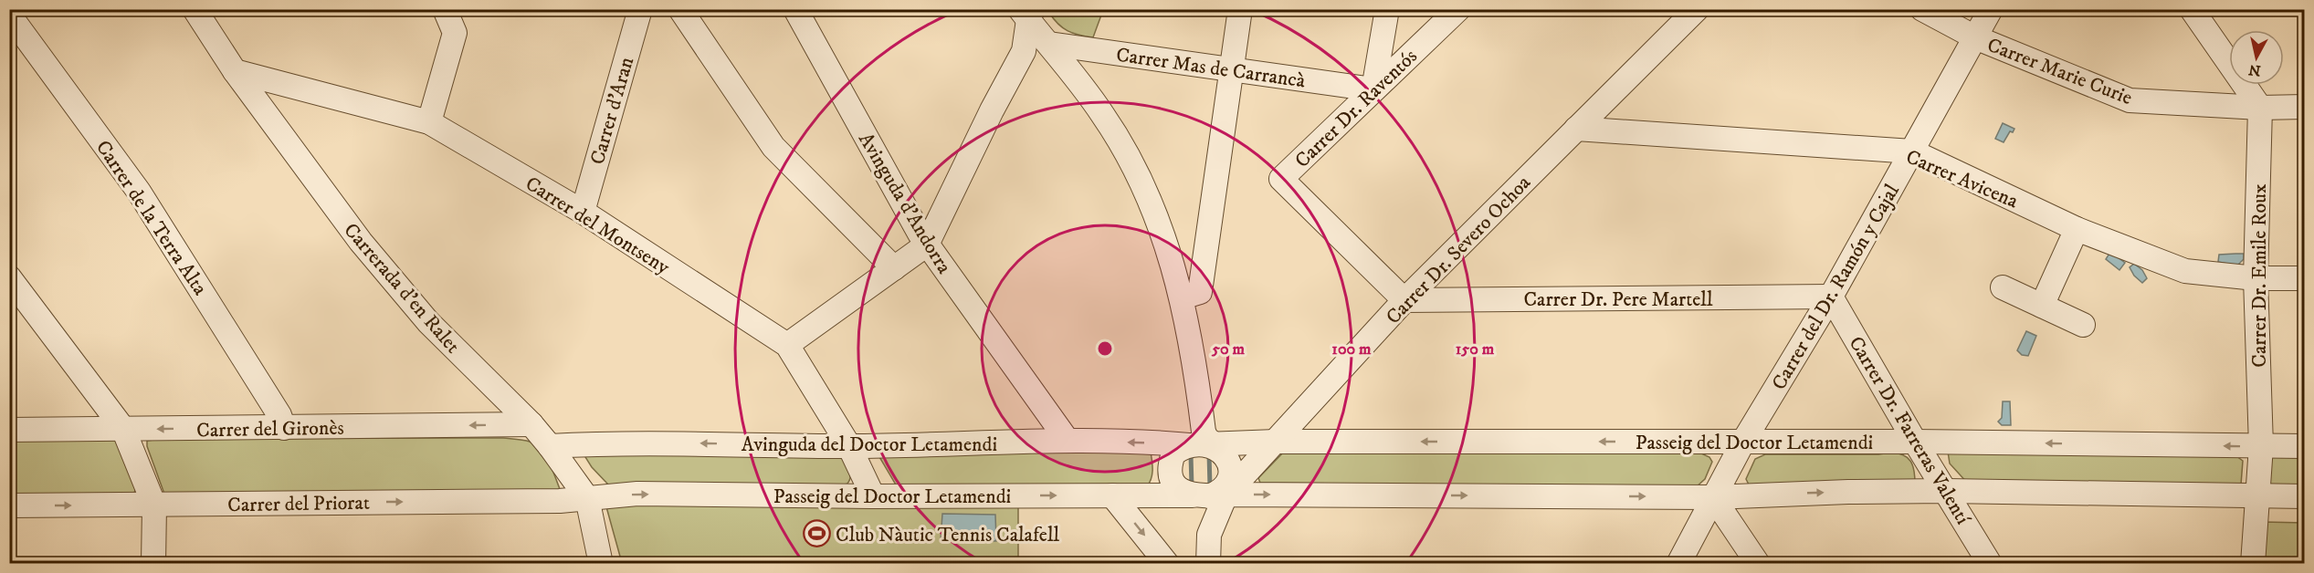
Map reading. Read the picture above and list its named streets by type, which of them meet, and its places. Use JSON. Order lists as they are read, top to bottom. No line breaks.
{"streets":{"street":["Carrer Mas de Carrancà","Carrer Marie Curie","Carrer Dr. Raventós","Carrer d'Aran","Carrer Avicena","Avinguda d'Andorra","Carrer de la Terra Alta","Carrer del Montseny","Carrer Dr. Severo Ochoa","Carrer Dr. Emile Roux","Carrer del Dr. Ramón y Cajal","Carrerada d'en Ralet","Carrer Dr. Pere Martell","Carrer del Gironès","Carrer Dr. Farreras Valentí","Passeig del Doctor Letamendi","Avinguda del Doctor Letamendi","Carrer del Priorat"]},"crossings":[["Carrer Mas de Carrancà","Carrer Dr. Raventós"],["Carrer Marie Curie","Carrer Dr. Emile Roux"],["Carrer Marie Curie","Carrer del Dr. Ramón y Cajal"],["Carrer Dr. Raventós","Carrer Dr. Severo Ochoa"],["Carrer Dr. Raventós","Carrer Dr. Pere Martell"],["Carrer d'Aran","Carrer del Montseny"],["Carrer Avicena","Carrer Dr. Severo Ochoa"],["Carrer Avicena","Carrer Dr. Emile Roux"],["Carrer Avicena","Carrer del Dr. Ramón y Cajal"],["Avinguda d'Andorra","Avinguda del Doctor Letamendi"],["Carrer de la Terra Alta","Carrer del Gironès"],["Carrer del Montseny","Carrerada d'en Ralet"],["Carrer del Montseny","Passeig del Doctor Letamendi"],["Carrer del Montseny","Avinguda del Doctor Letamendi"],["Carrer Dr. Severo Ochoa","Carrer Dr. Pere Martell"],["Carrer Dr. Severo Ochoa","Passeig del Doctor Letamendi"],["Carrer Dr. Emile Roux","Passeig del Doctor Letamendi"],["Carrer del Dr. Ramón y Cajal","Carrer Dr. Pere Martell"],["Carrer del Dr. Ramón y Cajal","Carrer Dr. Farreras Valentí"],["Carrer del Dr. Ramón y Cajal","Passeig del Doctor Letamendi"],["Carrerada d'en Ralet","Carrer del Gironès"],["Carrerada d'en Ralet","Passeig del Doctor Letamendi"],["Carrerada d'en Ralet","Avinguda del Doctor Letamendi"],["Carrerada d'en Ralet","Carrer del Priorat"],["Carrer Dr. Pere Martell","Carrer Dr. Farreras Valentí"],["Carrer Dr. Farreras Valentí","Passeig del Doctor Letamendi"],["Passeig del Doctor Letamendi","Avinguda del Doctor Letamendi"],["Passeig del Doctor Letamendi","Carrer del Priorat"]],"one_way":["Carrer del Gironès","Avinguda del Doctor Letamendi","Carrer del Priorat"],"places":{"sports":["Club Nàutic Tennis Calafell"]},"north":"bottom","rings":["50 m","100 m","150 m"]}
